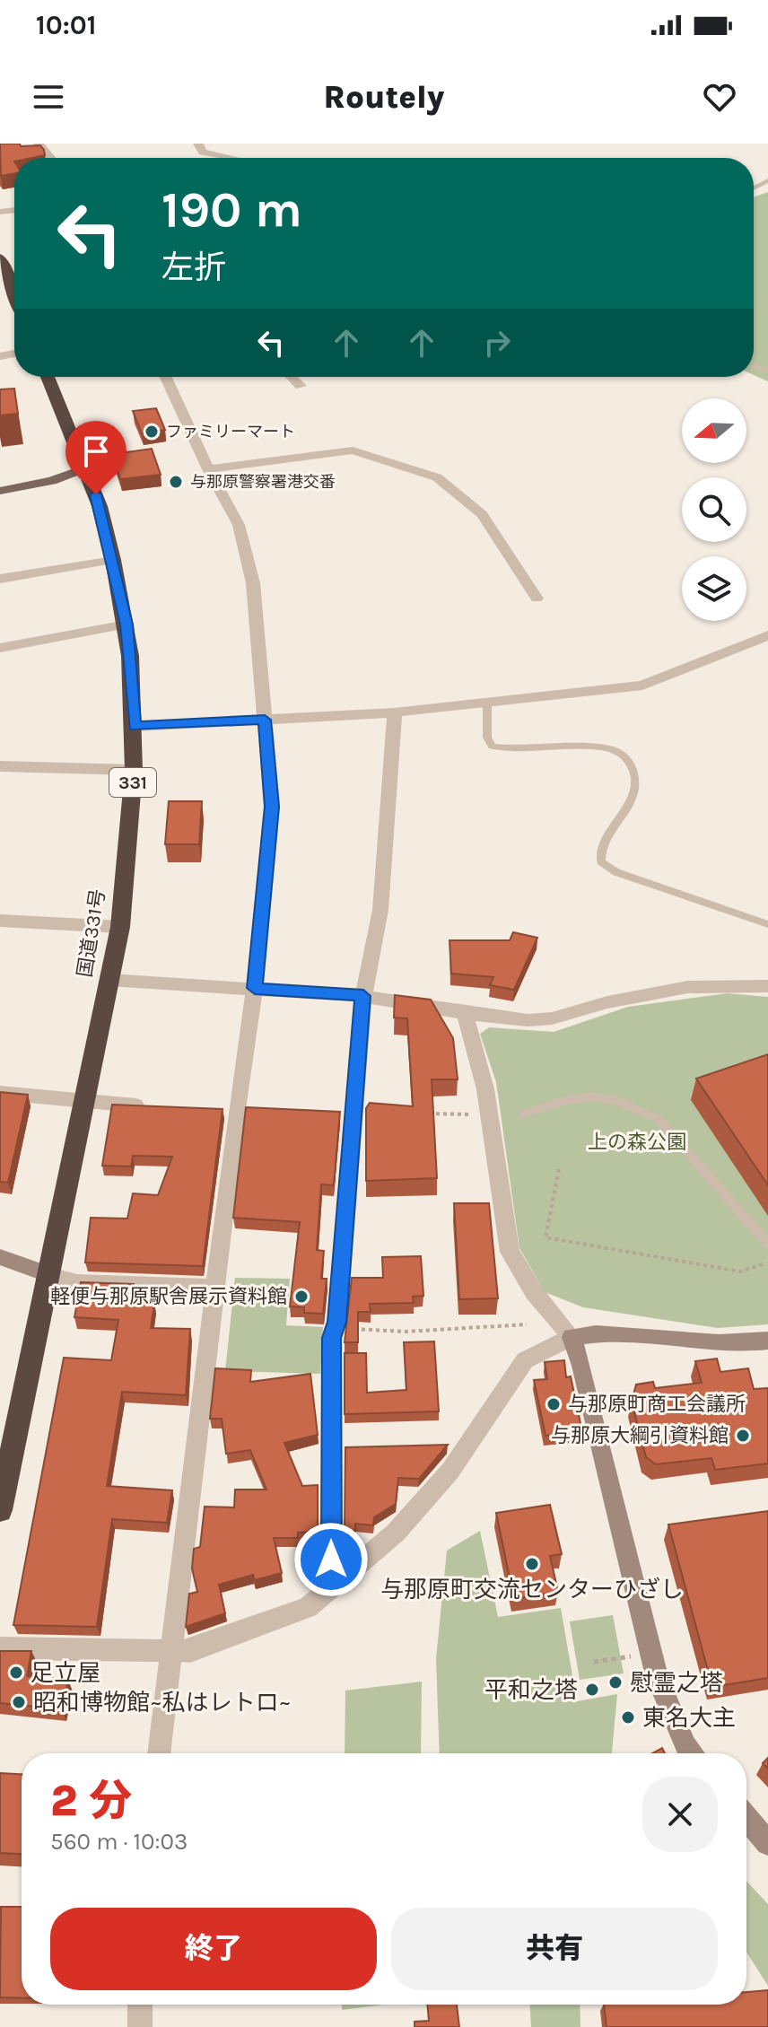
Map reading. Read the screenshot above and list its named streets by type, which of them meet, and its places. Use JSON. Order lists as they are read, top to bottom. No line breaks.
{"streets":{"highway":["331","国道331号"]},"parks":["上の森公園"],"places":["ファミリーマート","与那原警察署港交番","軽便与那原駅舎展示資料館","与那原町商工会議所","与那原大綱引資料館","与那原町交流センターひざし","足立屋","慰霊之塔","平和之塔","昭和博物館~私はレトロ~","東名大主"],"north":"left","page":{"status":"10:01","header":"Routely","turn":["190 m","左折"],"heading":["2 分","560 m · 10:03"],"buttons":["終了","共有"]}}
